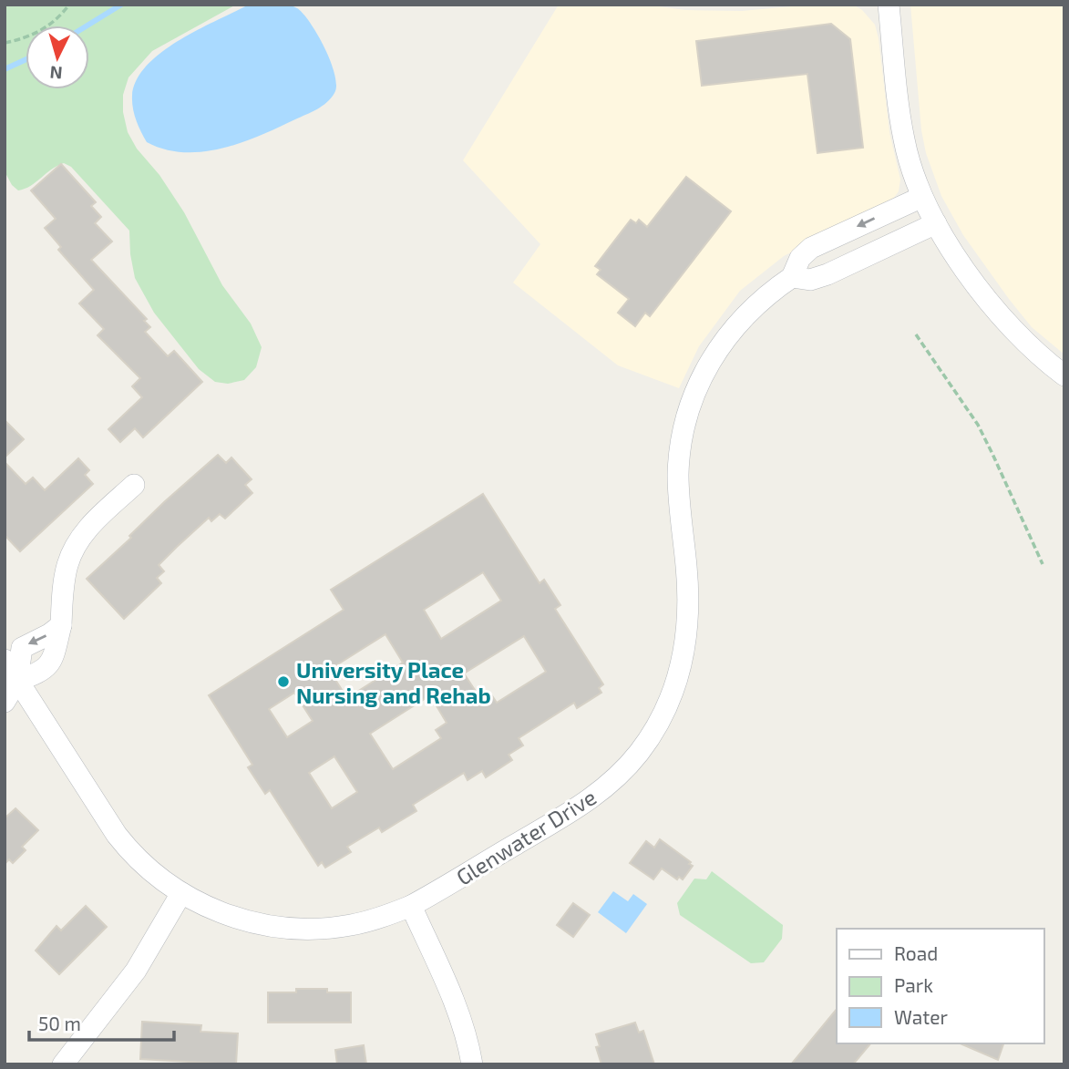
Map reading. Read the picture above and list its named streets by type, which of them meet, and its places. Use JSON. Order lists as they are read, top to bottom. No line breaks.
{"streets":{"street":["Glenwater Drive"]},"places":["University Place Nursing and Rehab"],"legend":["Road","Park","Water"],"scale_bar":"50 m","north":"bottom"}
